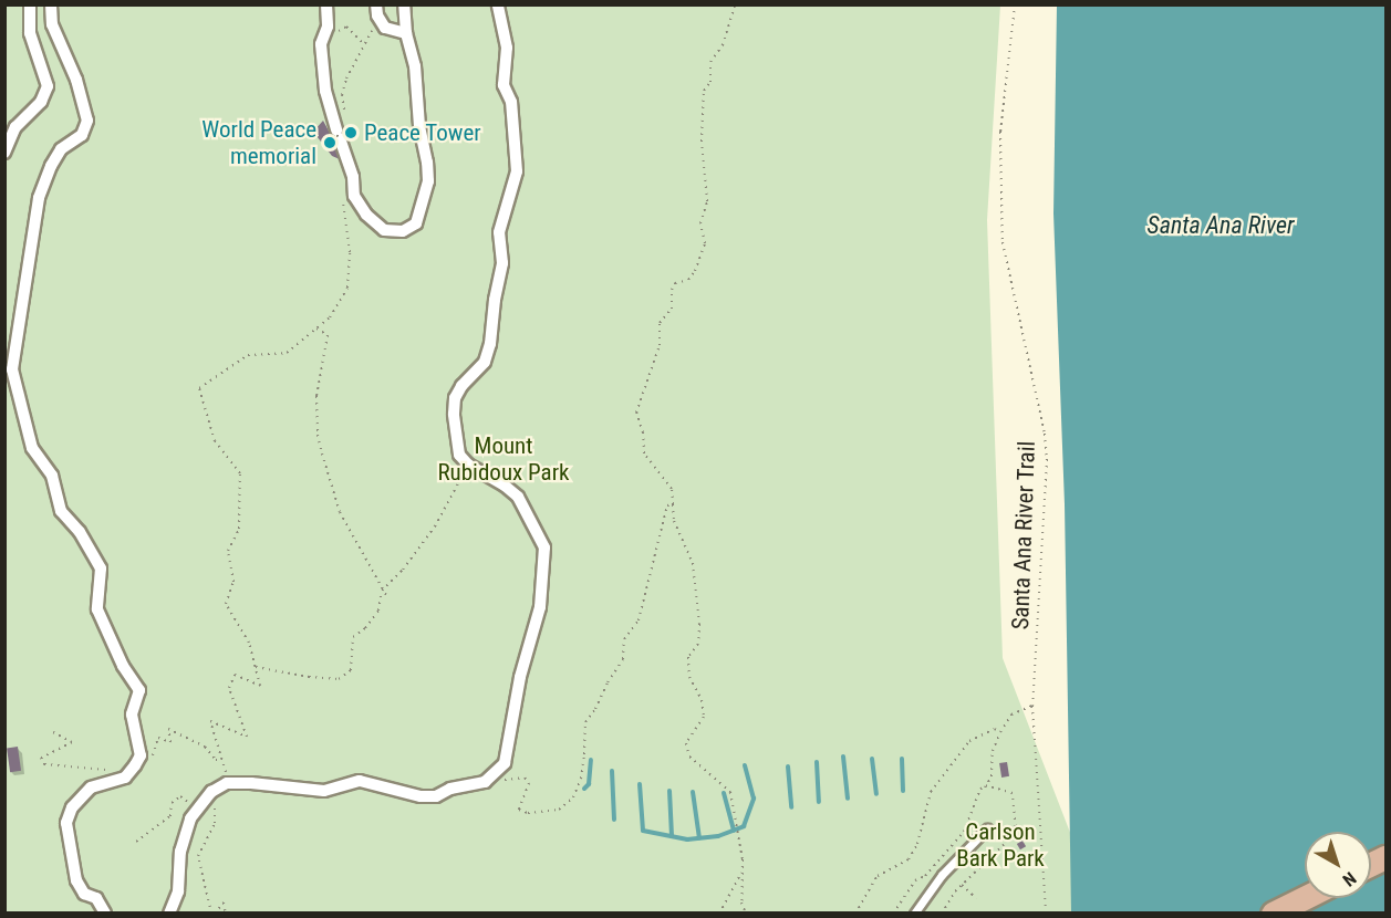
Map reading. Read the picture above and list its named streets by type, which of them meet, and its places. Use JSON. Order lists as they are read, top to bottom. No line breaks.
{"streets":{"path":["Santa Ana River Trail"]},"water":["Santa Ana River"],"parks":["Mount Rubidoux Park","Carlson Bark Park"],"places":["Peace Tower","World Peace memorial"],"north":"bottom right"}
